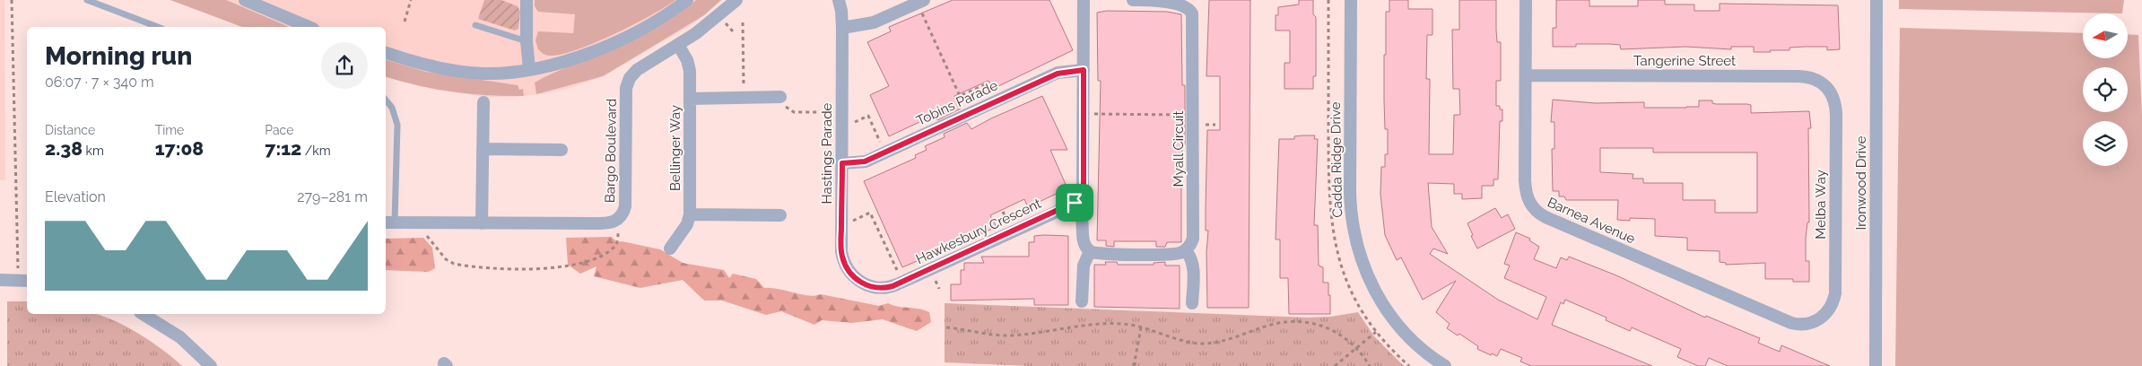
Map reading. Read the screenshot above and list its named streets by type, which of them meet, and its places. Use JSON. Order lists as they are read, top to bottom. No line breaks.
{"streets":{"street":["Tangerine Street","Tobins Parade","Bellinger Way","Myall Circuit","Bargo Boulevard","Hastings Parade","Cadda Ridge Drive","Ironwood Drive","Melba Way","Barnea Avenue","Hawkesbury Crescent"]},"crossings":[["Tangerine Street","Melba Way"],["Tangerine Street","Barnea Avenue"],["Tobins Parade","Hastings Parade"],["Bellinger Way","Bargo Boulevard"],["Hastings Parade","Hawkesbury Crescent"],["Melba Way","Barnea Avenue"]],"north":"left","page":{"heading":["Morning run","06:07 · 7 × 340 m"],"stats":[["Distance","2.38 km"],["Time","17:08"],["Pace","7:12 /km"]],"chart":["Elevation","279–281 m"]}}
